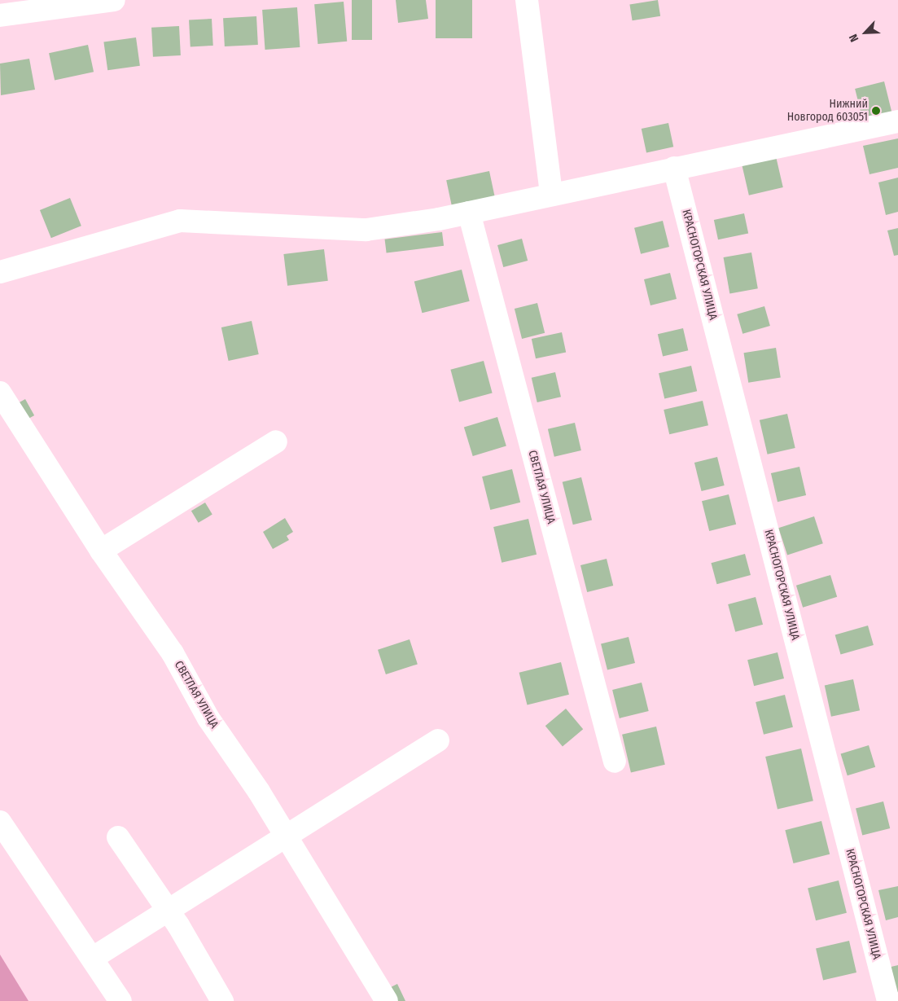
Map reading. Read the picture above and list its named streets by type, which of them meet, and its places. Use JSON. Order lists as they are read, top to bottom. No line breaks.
{"streets":{"street":["КРАСНОГОРСКАЯ УЛИЦА","СВЕТЛАЯ УЛИЦА"]},"places":["Нижний Новгород 603051"],"north":"bottom left"}
